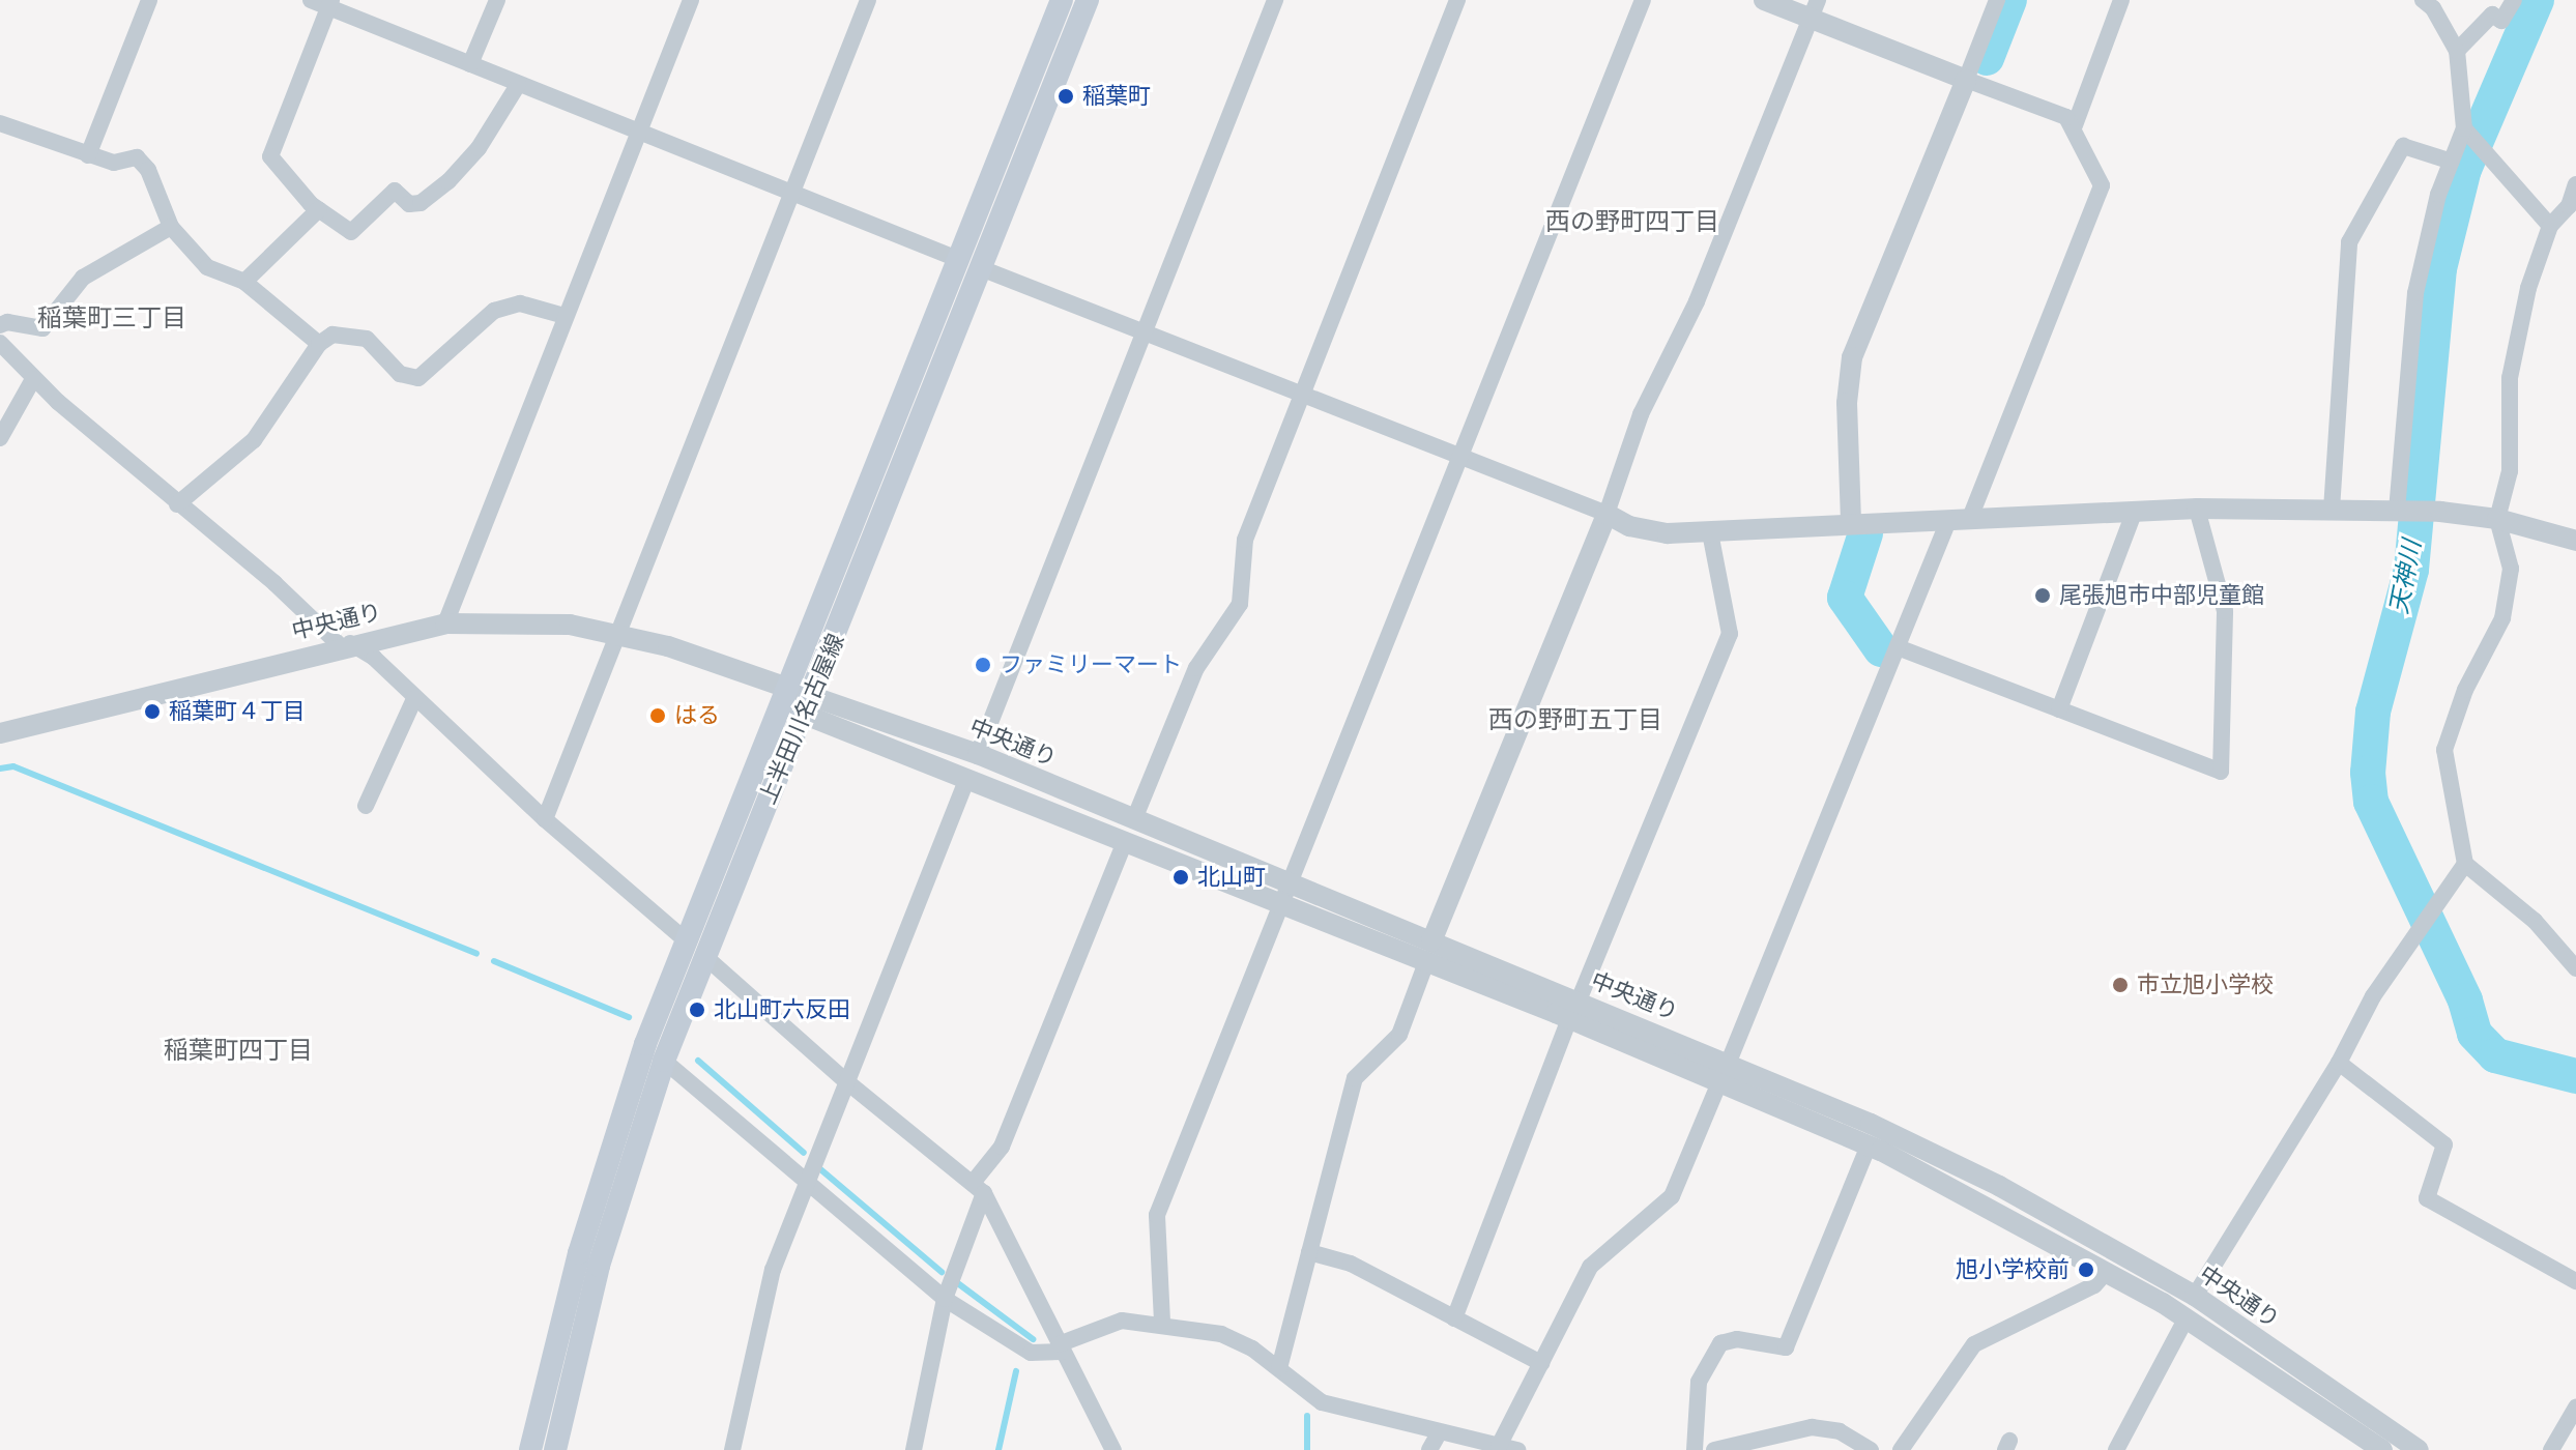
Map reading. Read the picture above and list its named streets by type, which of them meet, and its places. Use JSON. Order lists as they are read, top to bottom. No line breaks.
{"streets":{"main road":["上半田川名古屋線"],"street":["中央通り"]},"crossings":[["中央通り","上半田川名古屋線"]],"districts":["西の野町四丁目","稲葉町三丁目","西の野町五丁目","稲葉町四丁目"],"water":["天神川"],"places":["稲葉町","尾張旭市中部児童館","ファミリーマート","稲葉町４丁目","はる","北山町","市立旭小学校","北山町六反田","旭小学校前"]}
